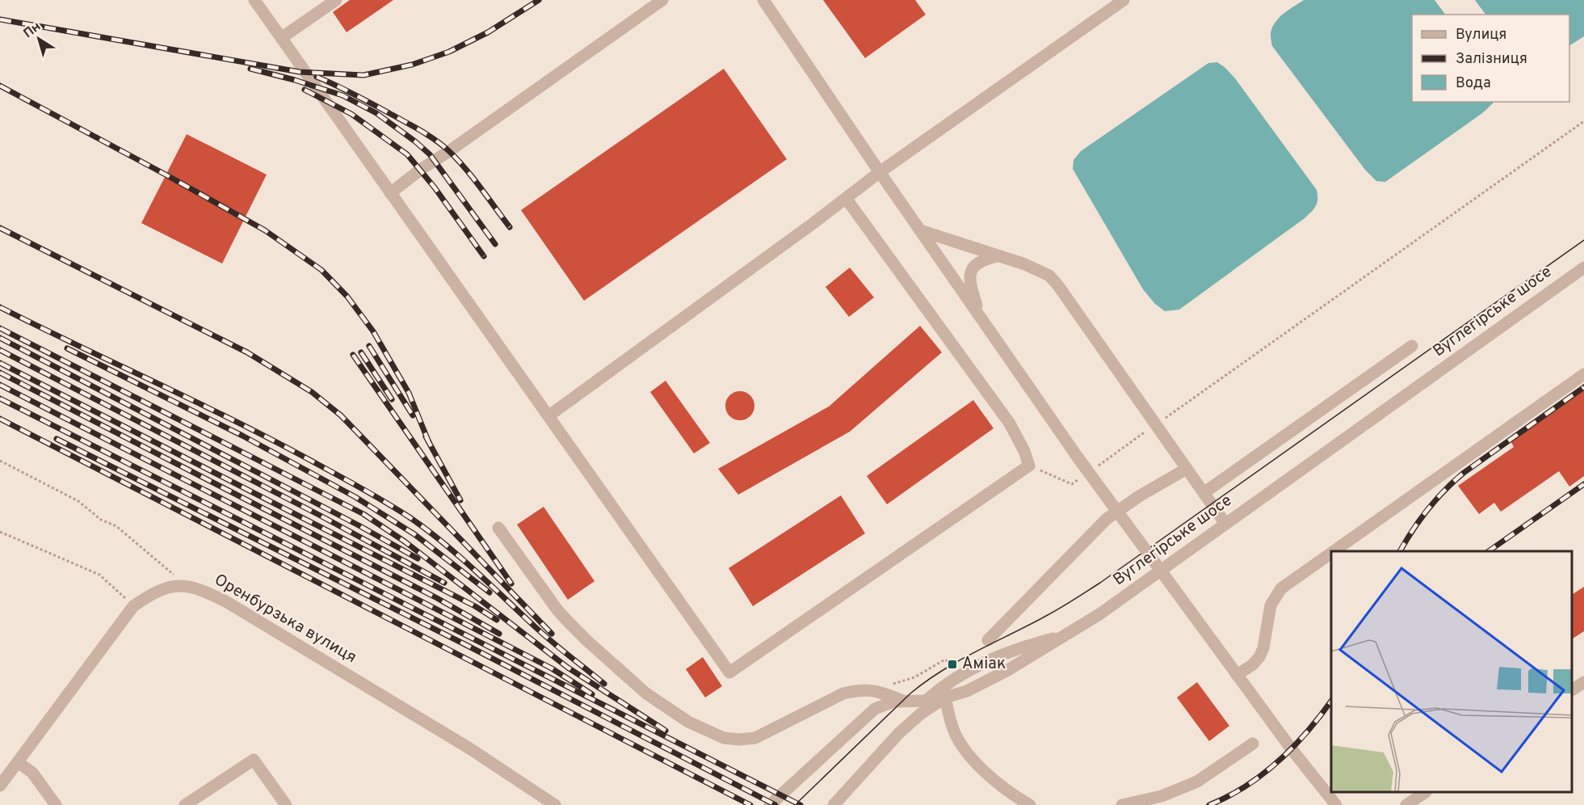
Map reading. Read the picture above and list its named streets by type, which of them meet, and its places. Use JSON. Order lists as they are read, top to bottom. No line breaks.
{"streets":{"street":["Вуглегірське шосе","Оренбурзька вулиця"]},"places":{"transit":["Аміак"]},"legend":["Вулиця","Залізниця","Вода"],"north":"top left"}
